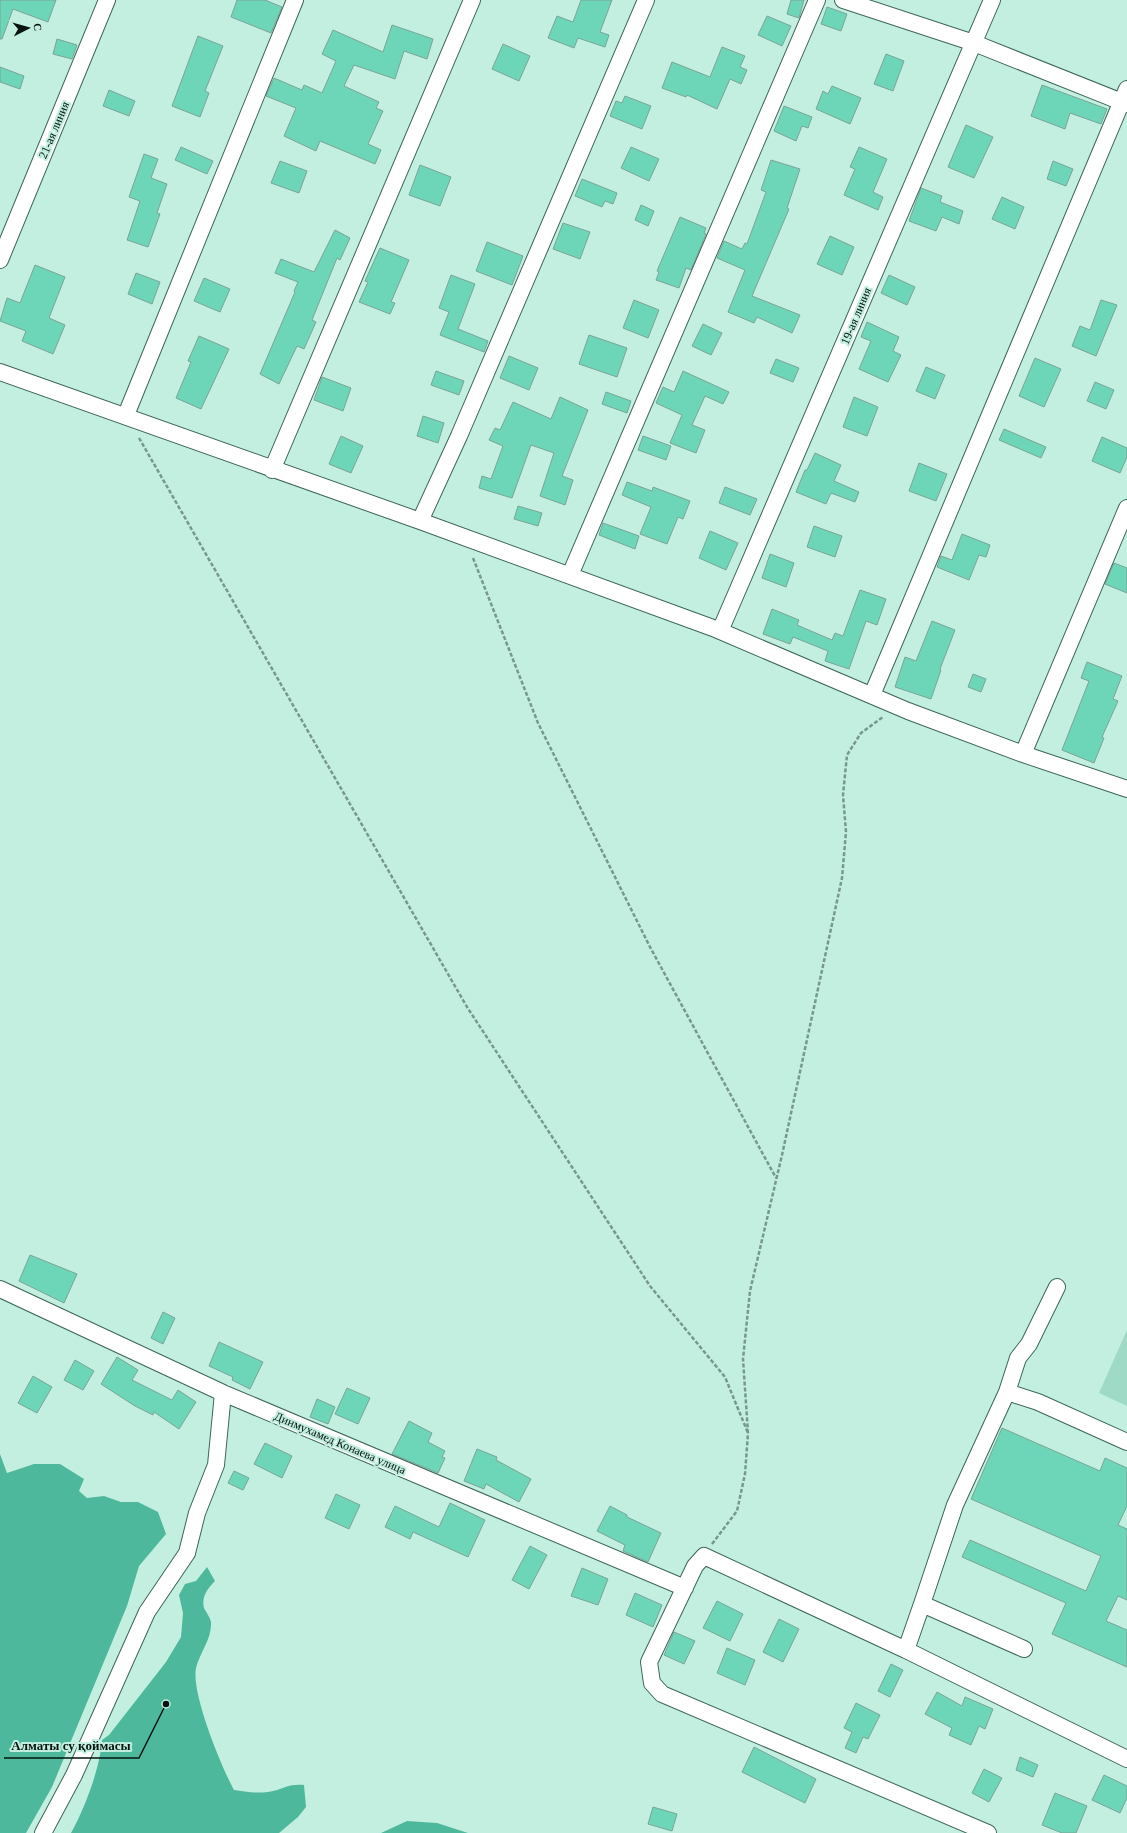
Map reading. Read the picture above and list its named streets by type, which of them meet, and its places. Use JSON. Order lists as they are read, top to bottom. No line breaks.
{"streets":{"street":["21-ая линия","19-ая линия","Динмухамед Конаева улица"]},"places":["Алматы су қоймасы"],"north":"right"}
